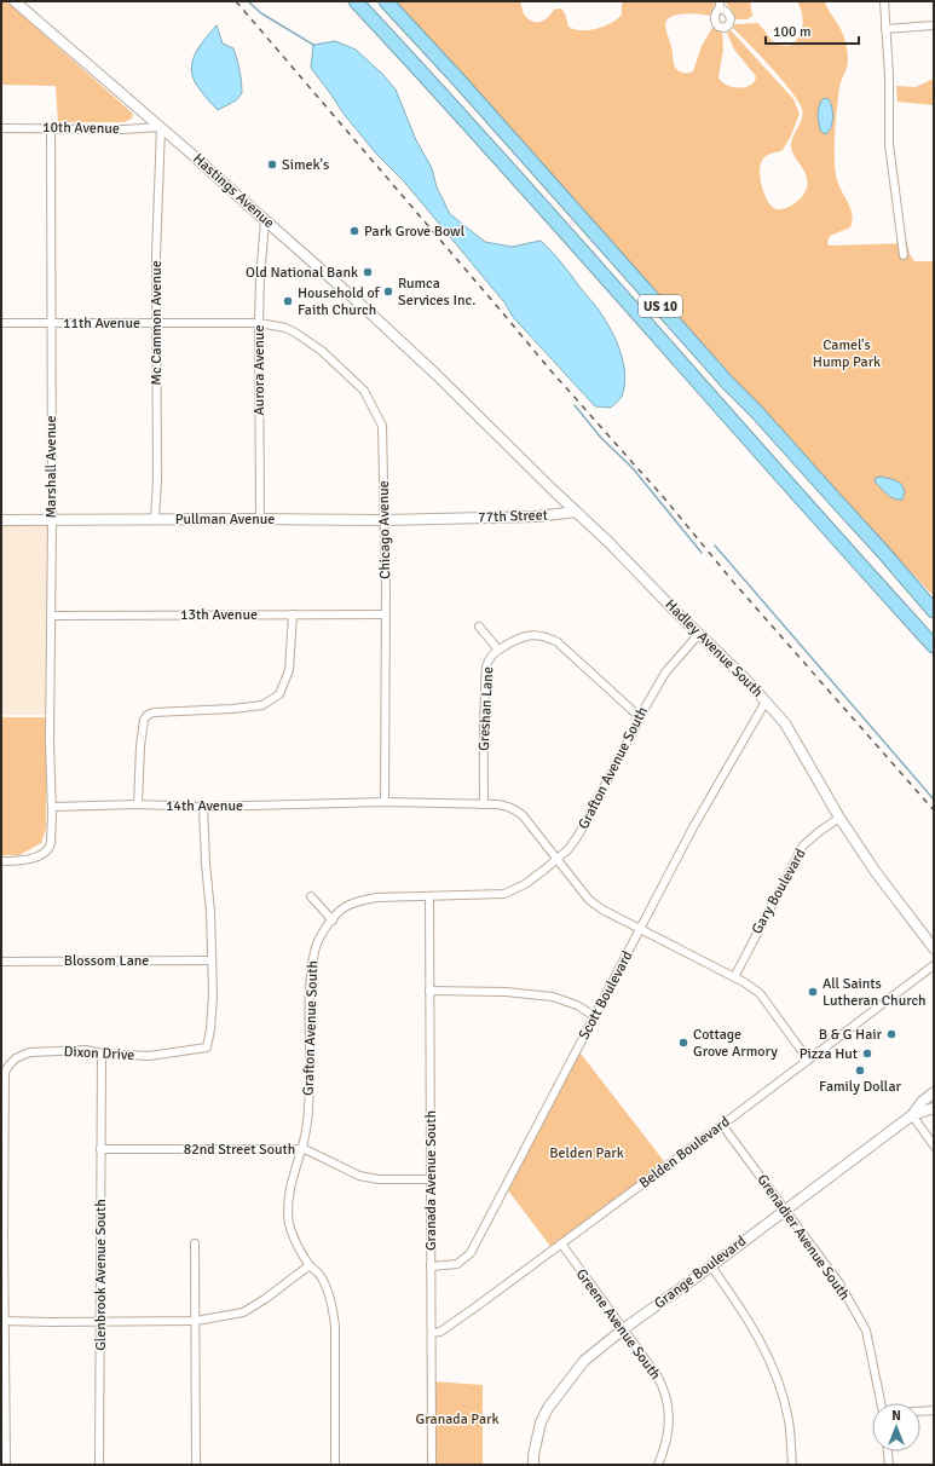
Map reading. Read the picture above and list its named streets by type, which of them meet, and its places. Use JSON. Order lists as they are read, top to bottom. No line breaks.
{"streets":{"highway":["US 10"],"street":["10th Avenue","Hastings Avenue","11th Avenue","Mc Cammon Avenue","Aurora Avenue","Marshall Avenue","77th Street","Pullman Avenue","Chicago Avenue","13th Avenue","Hadley Avenue South","Greshan Lane","Grafton Avenue South","14th Avenue","Gary Boulevard","Blossom Lane","Scott Boulevard","Dixon Drive","82nd Street South","Belden Boulevard","Granada Avenue South","Grenadier Avenue South","Grange Boulevard","Glenbrook Avenue South","Greene Avenue South"]},"crossings":[["10th Avenue","Hastings Avenue"],["10th Avenue","Mc Cammon Avenue"],["10th Avenue","Marshall Avenue"],["Hastings Avenue","Mc Cammon Avenue"],["Hastings Avenue","Aurora Avenue"],["Hastings Avenue","Hadley Avenue South"],["11th Avenue","Mc Cammon Avenue"],["11th Avenue","Aurora Avenue"],["11th Avenue","Marshall Avenue"],["11th Avenue","Chicago Avenue"],["Mc Cammon Avenue","Pullman Avenue"],["Aurora Avenue","Pullman Avenue"],["Aurora Avenue","Chicago Avenue"],["Marshall Avenue","Pullman Avenue"],["Marshall Avenue","13th Avenue"],["Marshall Avenue","14th Avenue"],["77th Street","Pullman Avenue"],["77th Street","Hadley Avenue South"],["Pullman Avenue","Chicago Avenue"],["Chicago Avenue","13th Avenue"],["Chicago Avenue","14th Avenue"],["Hadley Avenue South","Grafton Avenue South"],["Hadley Avenue South","Gary Boulevard"],["Hadley Avenue South","Scott Boulevard"],["Greshan Lane","Grafton Avenue South"],["Greshan Lane","14th Avenue"],["Grafton Avenue South","14th Avenue"],["Grafton Avenue South","82nd Street South"],["Grafton Avenue South","Granada Avenue South"],["14th Avenue","Dixon Drive"],["Blossom Lane","Dixon Drive"],["Scott Boulevard","Granada Avenue South"],["Dixon Drive","Glenbrook Avenue South"],["82nd Street South","Granada Avenue South"],["82nd Street South","Glenbrook Avenue South"],["Belden Boulevard","Granada Avenue South"],["Belden Boulevard","Grenadier Avenue South"],["Belden Boulevard","Greene Avenue South"],["Grenadier Avenue South","Grange Boulevard"],["Grange Boulevard","Greene Avenue South"]],"parks":["Camel's Hump Park","Belden Park","Granada Park"],"places":["Simek's","Park Grove Bowl","Old National Bank","Rumca Services Inc.","Household of Faith Church","All Saints Lutheran Church","B & G Hair","Cottage Grove Armory","Pizza Hut","Family Dollar"],"scale_bar":"100 m","north":"top"}
